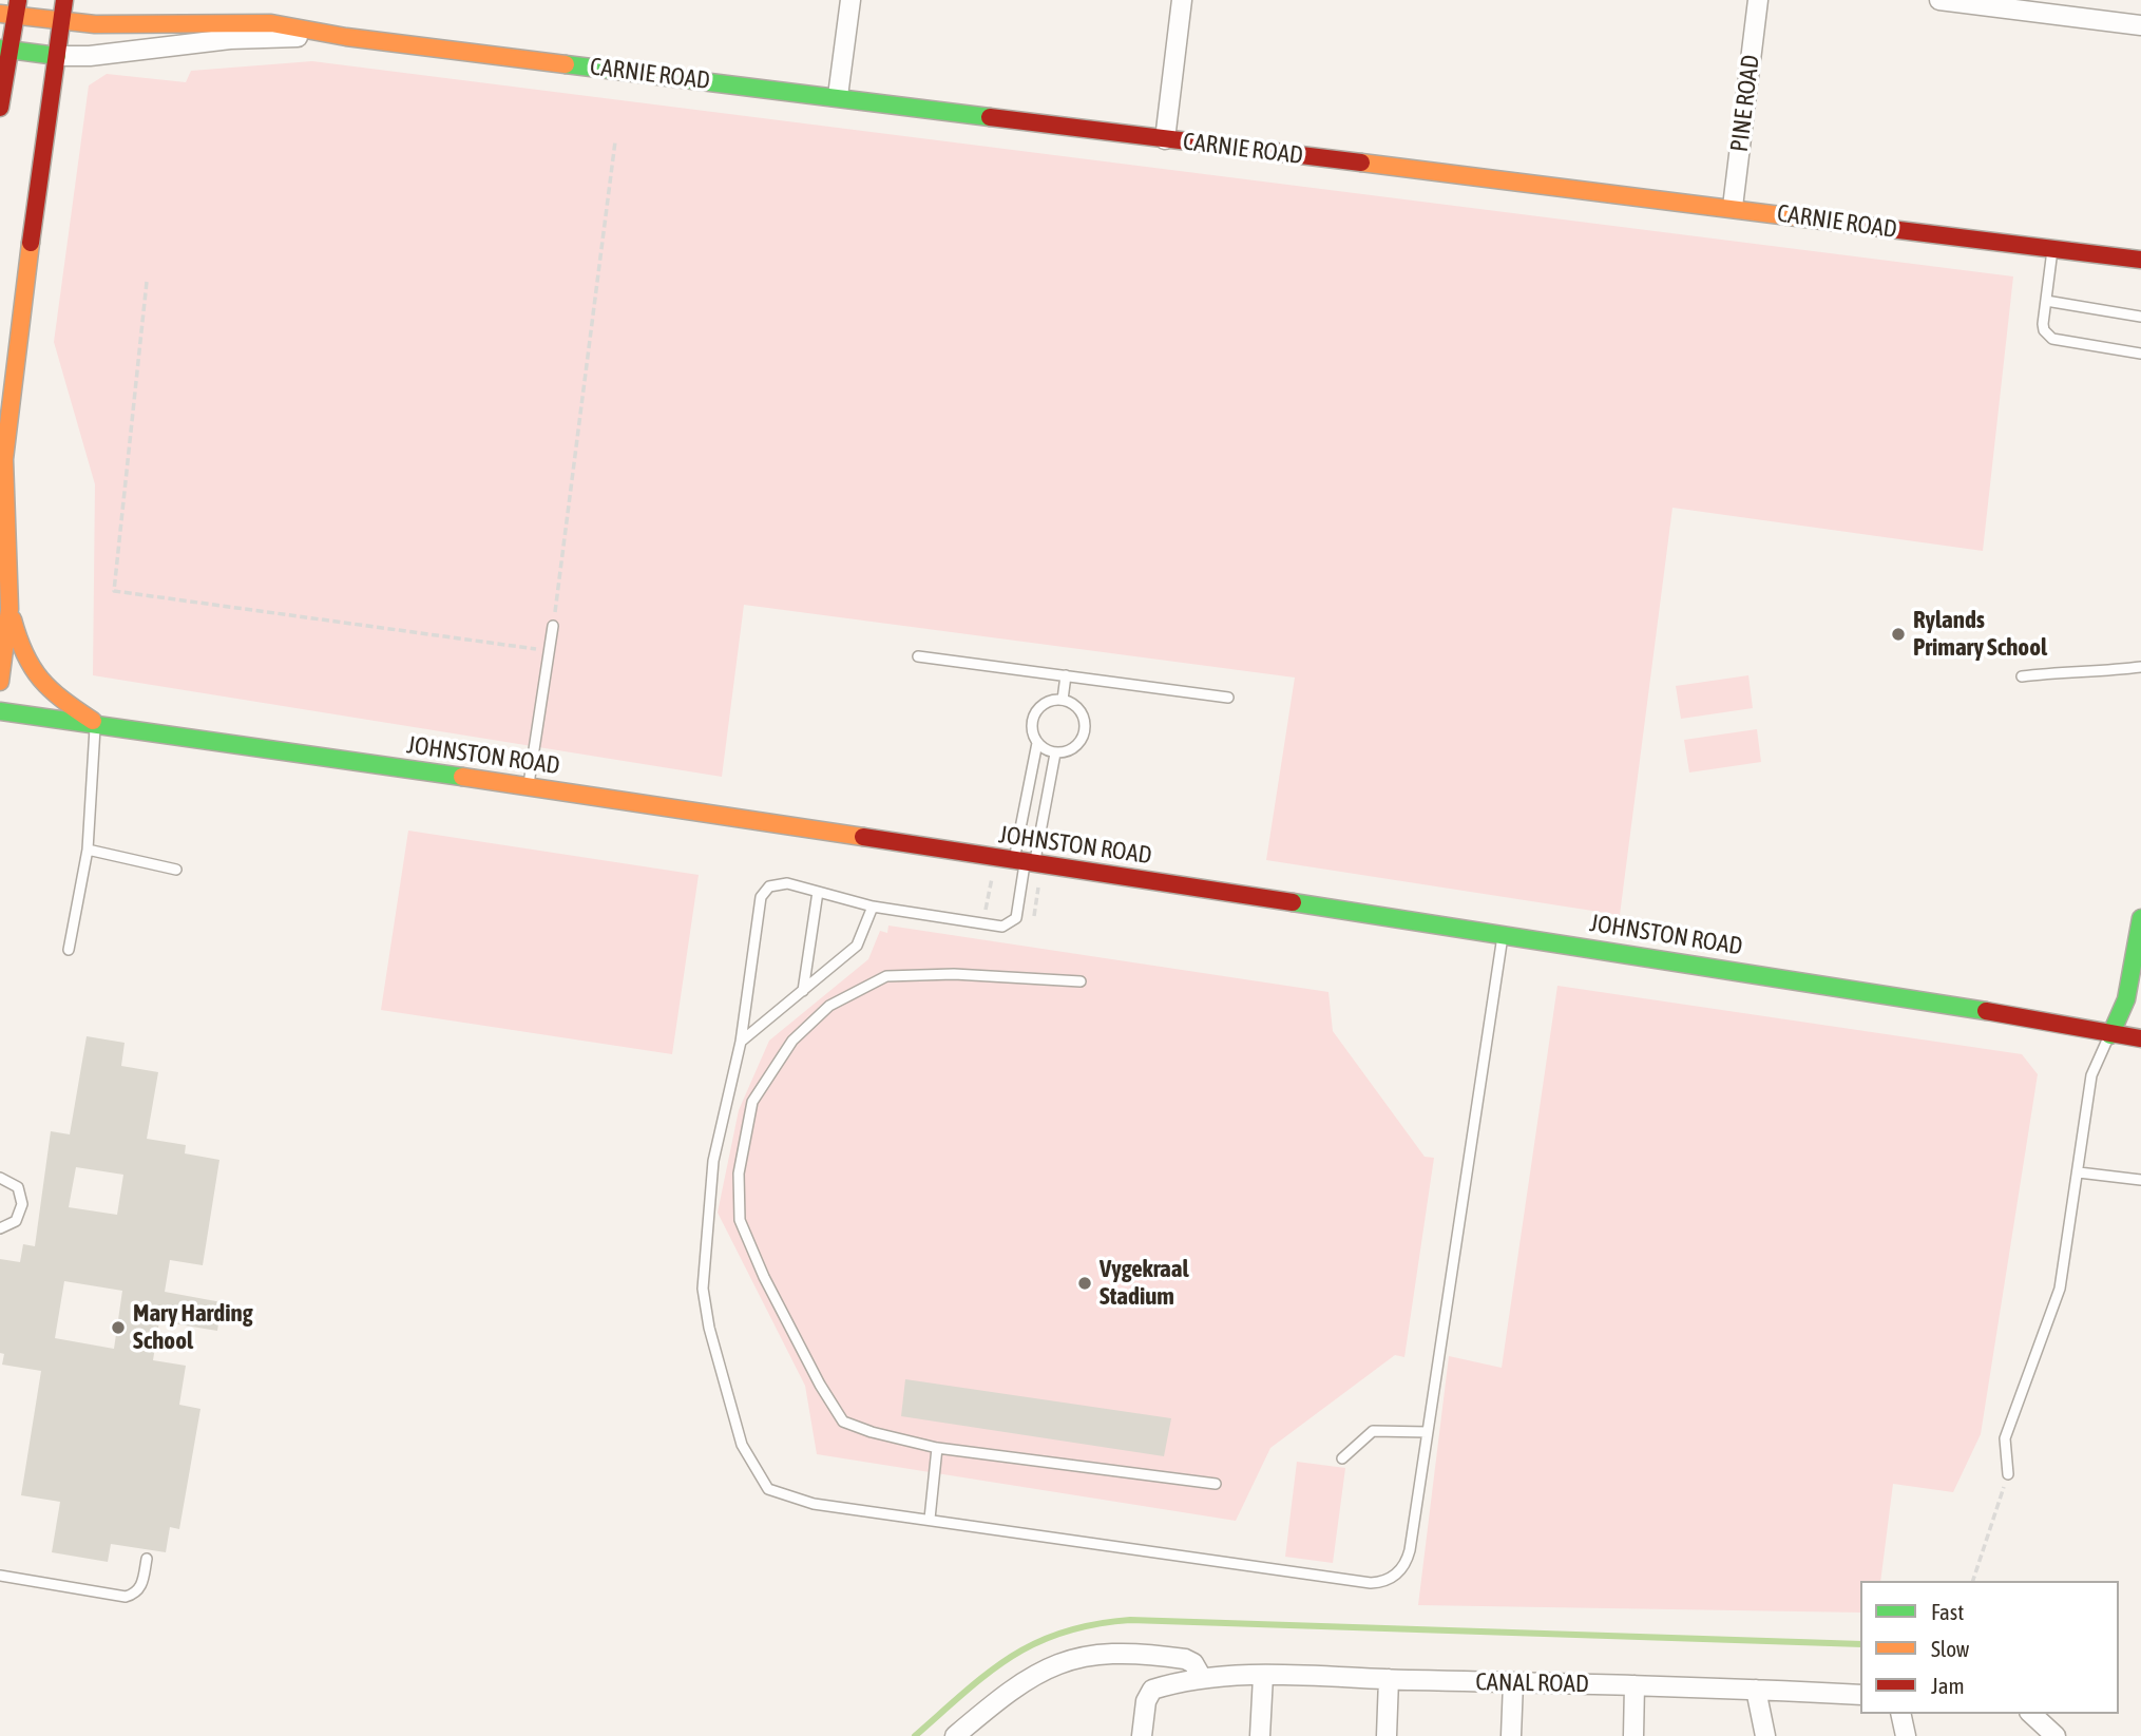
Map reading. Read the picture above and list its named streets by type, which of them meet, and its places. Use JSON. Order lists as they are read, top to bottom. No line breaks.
{"streets":{"street":["CARNIE ROAD","PINE ROAD","JOHNSTON ROAD","CANAL ROAD"]},"crossings":[["CARNIE ROAD","PINE ROAD"]],"places":["Rylands Primary School","Vygekraal Stadium","Mary Harding School"],"legend":["Fast","Slow","Jam"]}
